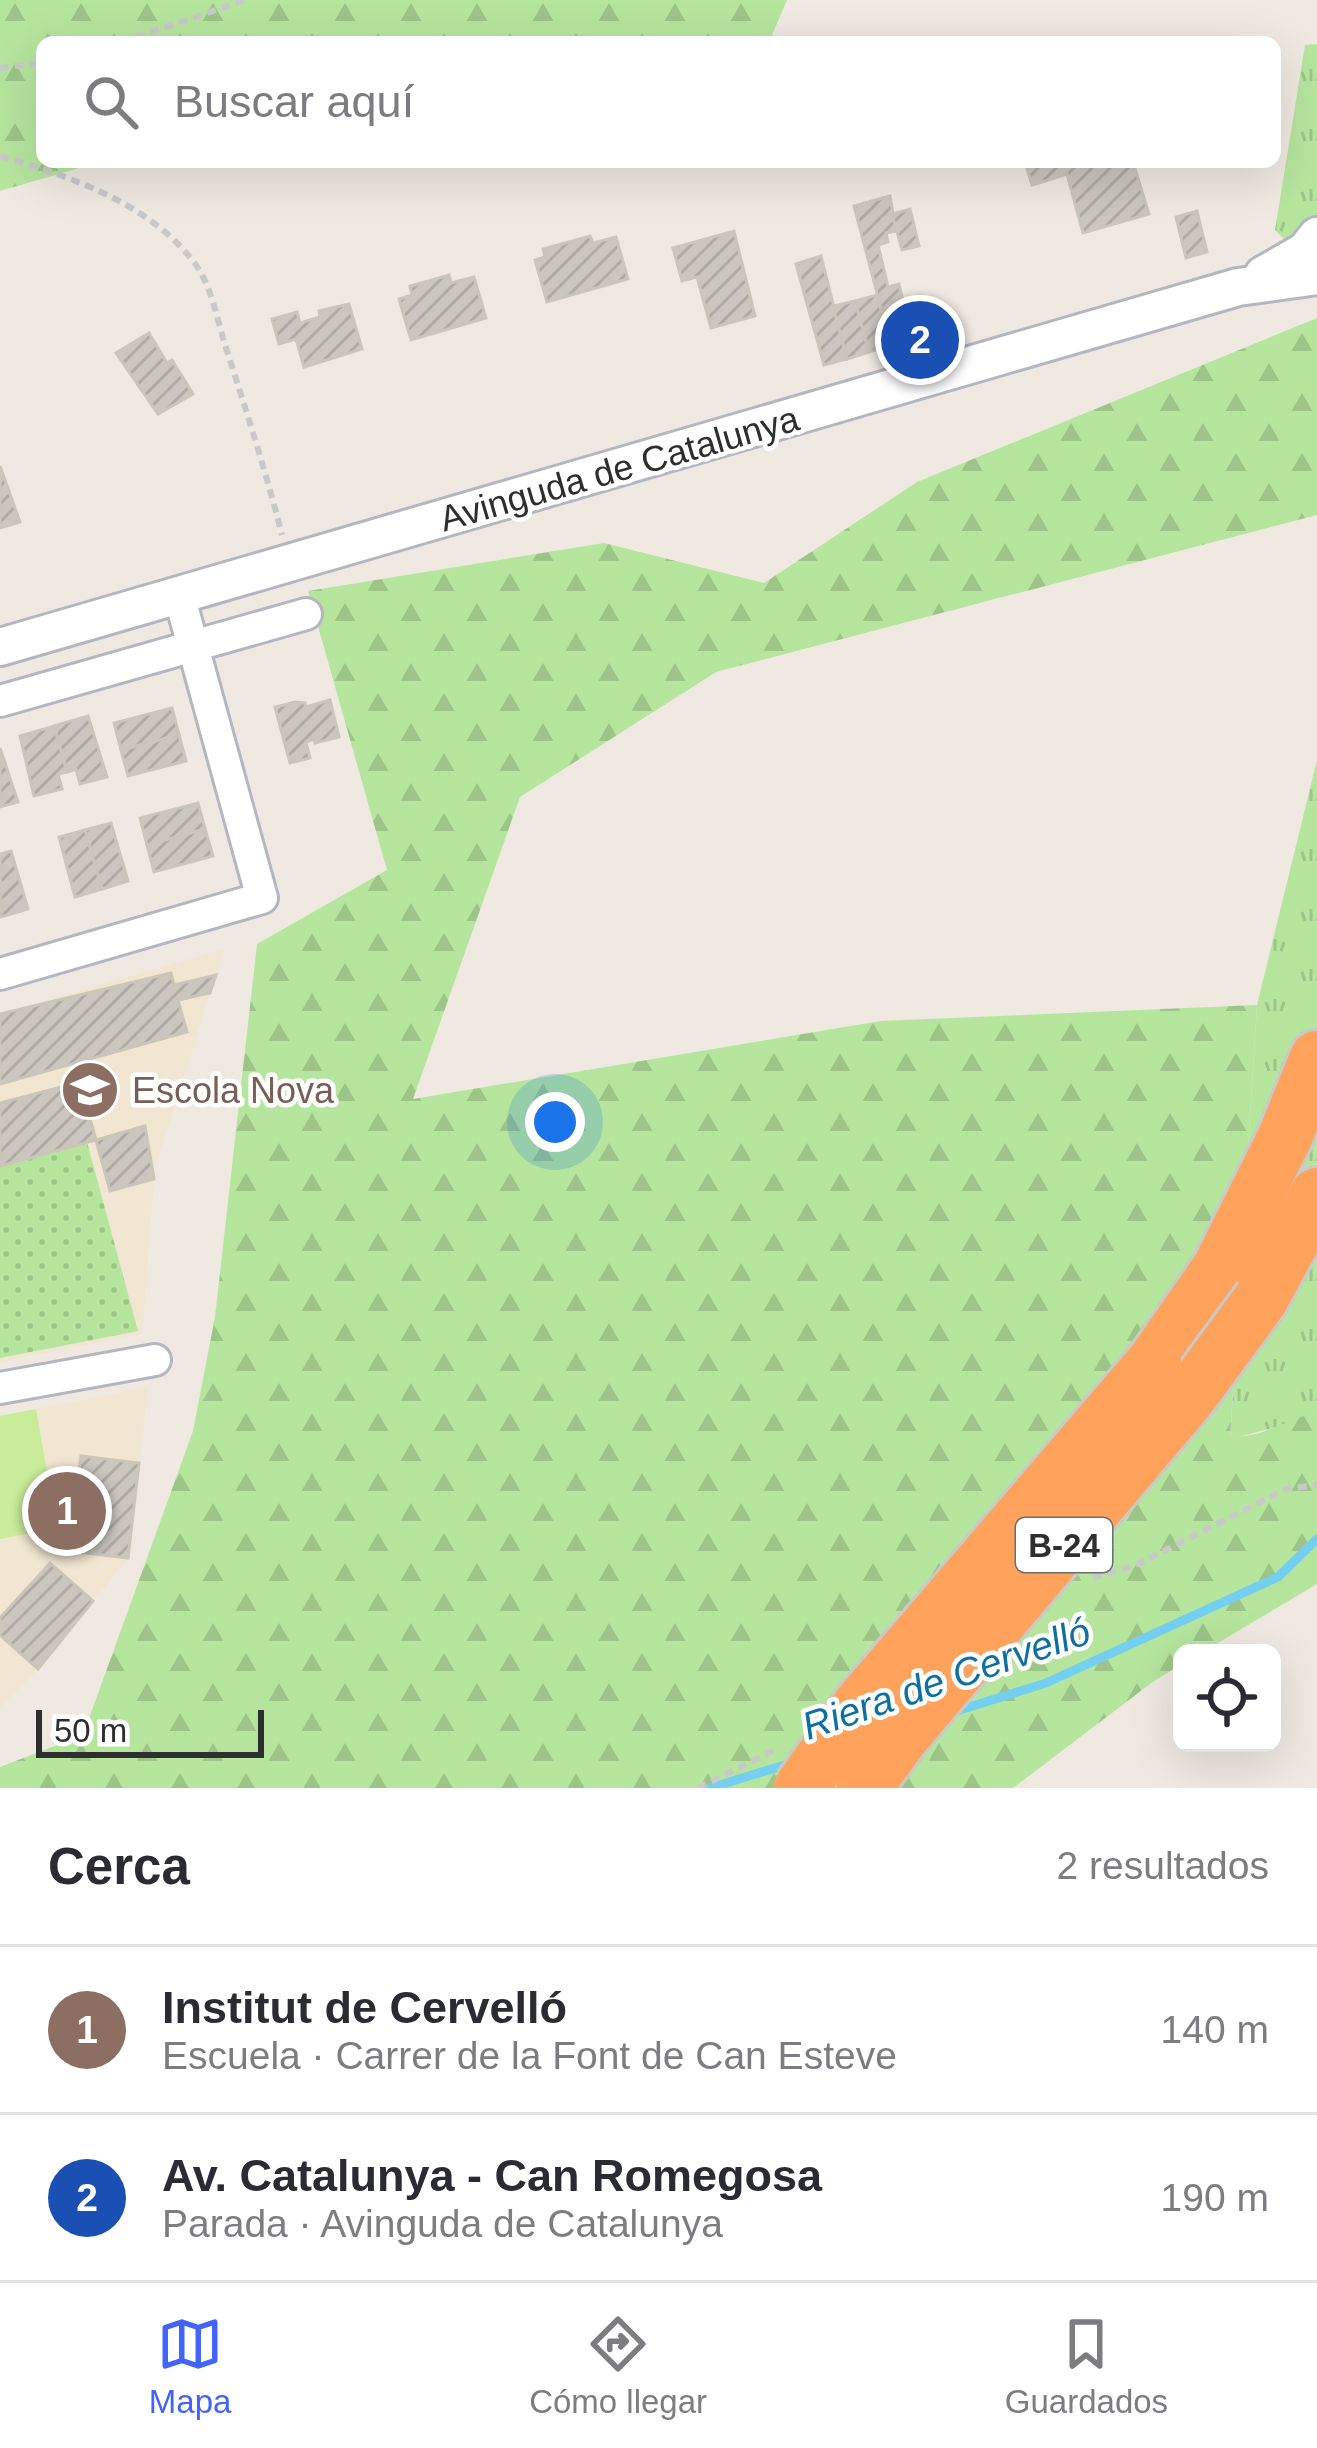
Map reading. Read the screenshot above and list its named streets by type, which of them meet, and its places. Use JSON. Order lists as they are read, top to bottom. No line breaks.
{"streets":{"highway":["B-24"],"street":["Avinguda de Catalunya"]},"water":["Riera de Cervelló"],"places":{"school or university":["Escola Nova"]},"scale_bar":"50 m","page":{"search":"Buscar aquí","pins":["2","1"],"scale":"50 m","heading":["Cerca","2 resultados"],"list":[{"mark":"1","name":"Institut de Cervelló","note":"Escuela · Carrer de la Font de Can Esteve","value":"140 m"},{"mark":"2","name":"Av. Catalunya - Can Romegosa","note":"Parada · Avinguda de Catalunya","value":"190 m"}],"nav":["Mapa","Cómo llegar","Guardados"]}}
